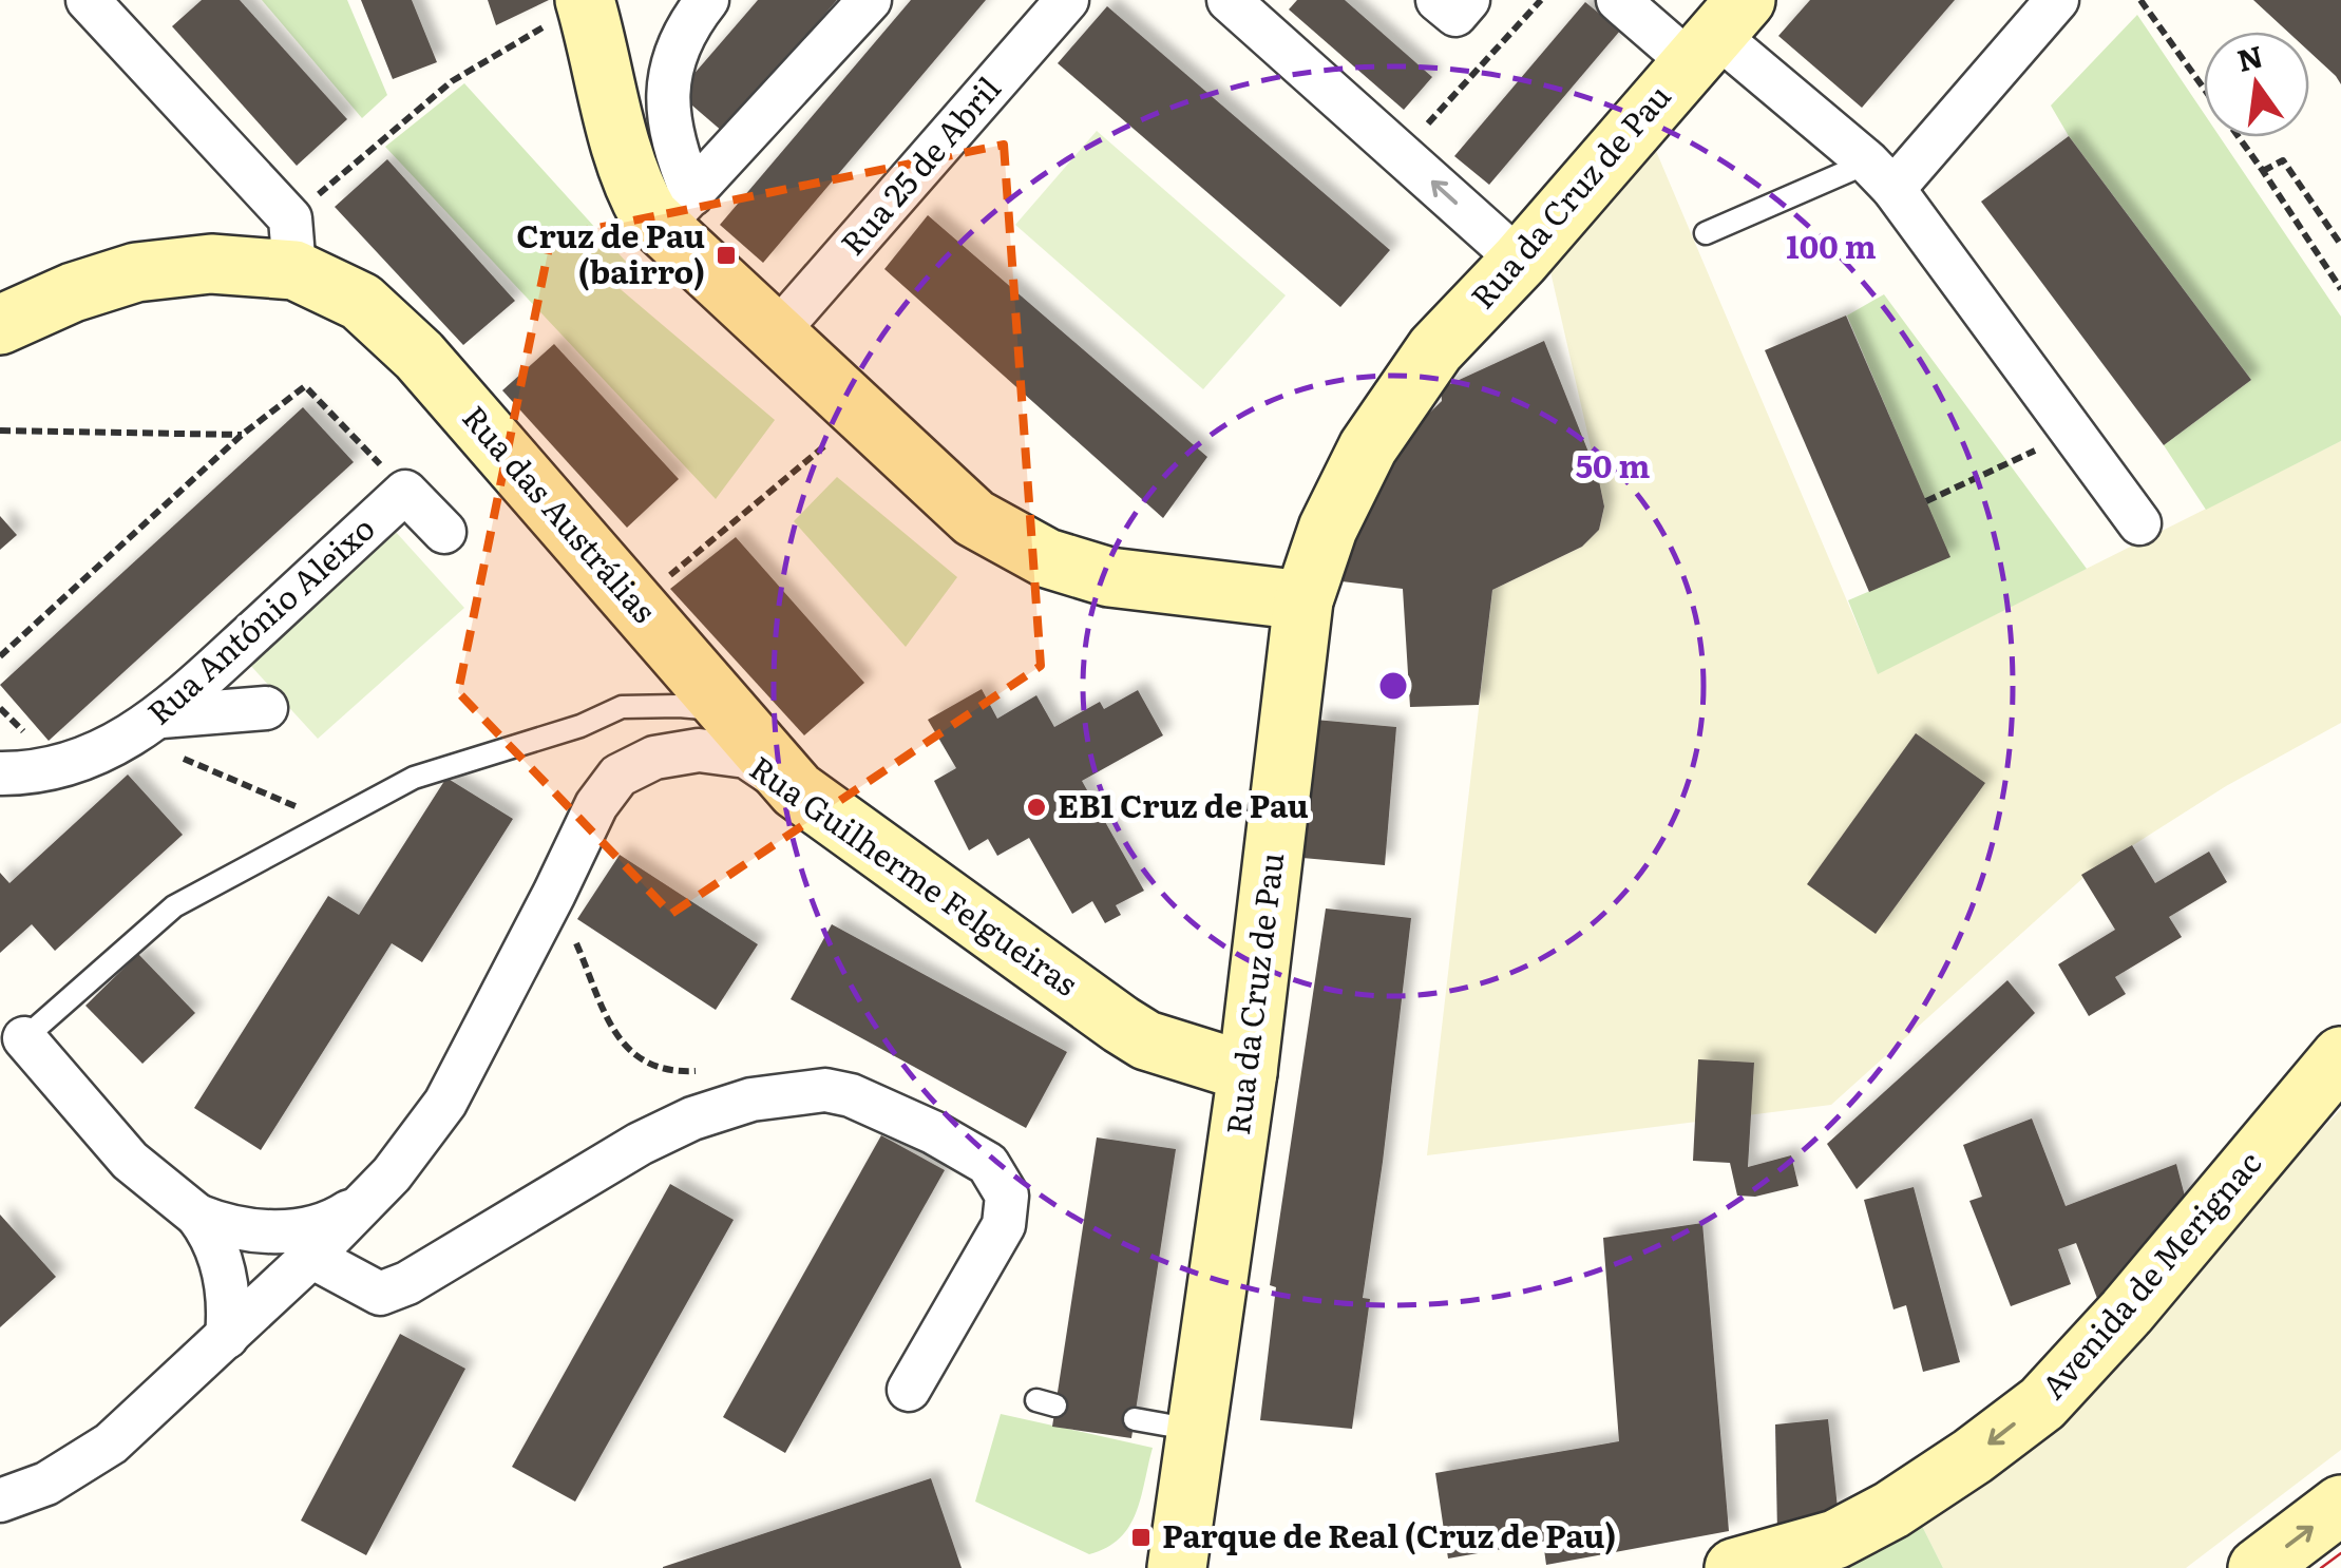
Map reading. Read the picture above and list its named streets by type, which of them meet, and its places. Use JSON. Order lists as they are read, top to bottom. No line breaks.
{"streets":{"street":["Rua 25 de Abril","Rua da Cruz de Pau","Rua das Austrálias","Rua António Aleixo","Rua Guilherme Felgueiras","Avenida de Merignac"]},"crossings":[["Rua da Cruz de Pau","Rua Guilherme Felgueiras"],["Rua das Austrálias","Rua Guilherme Felgueiras"]],"one_way":["Avenida de Merignac"],"places":{"transit":["Cruz de Pau (bairro)","Parque de Real (Cruz de Pau)"],"other":["EB1 Cruz de Pau"]},"north":"top","rings":["100 m","50 m"]}
